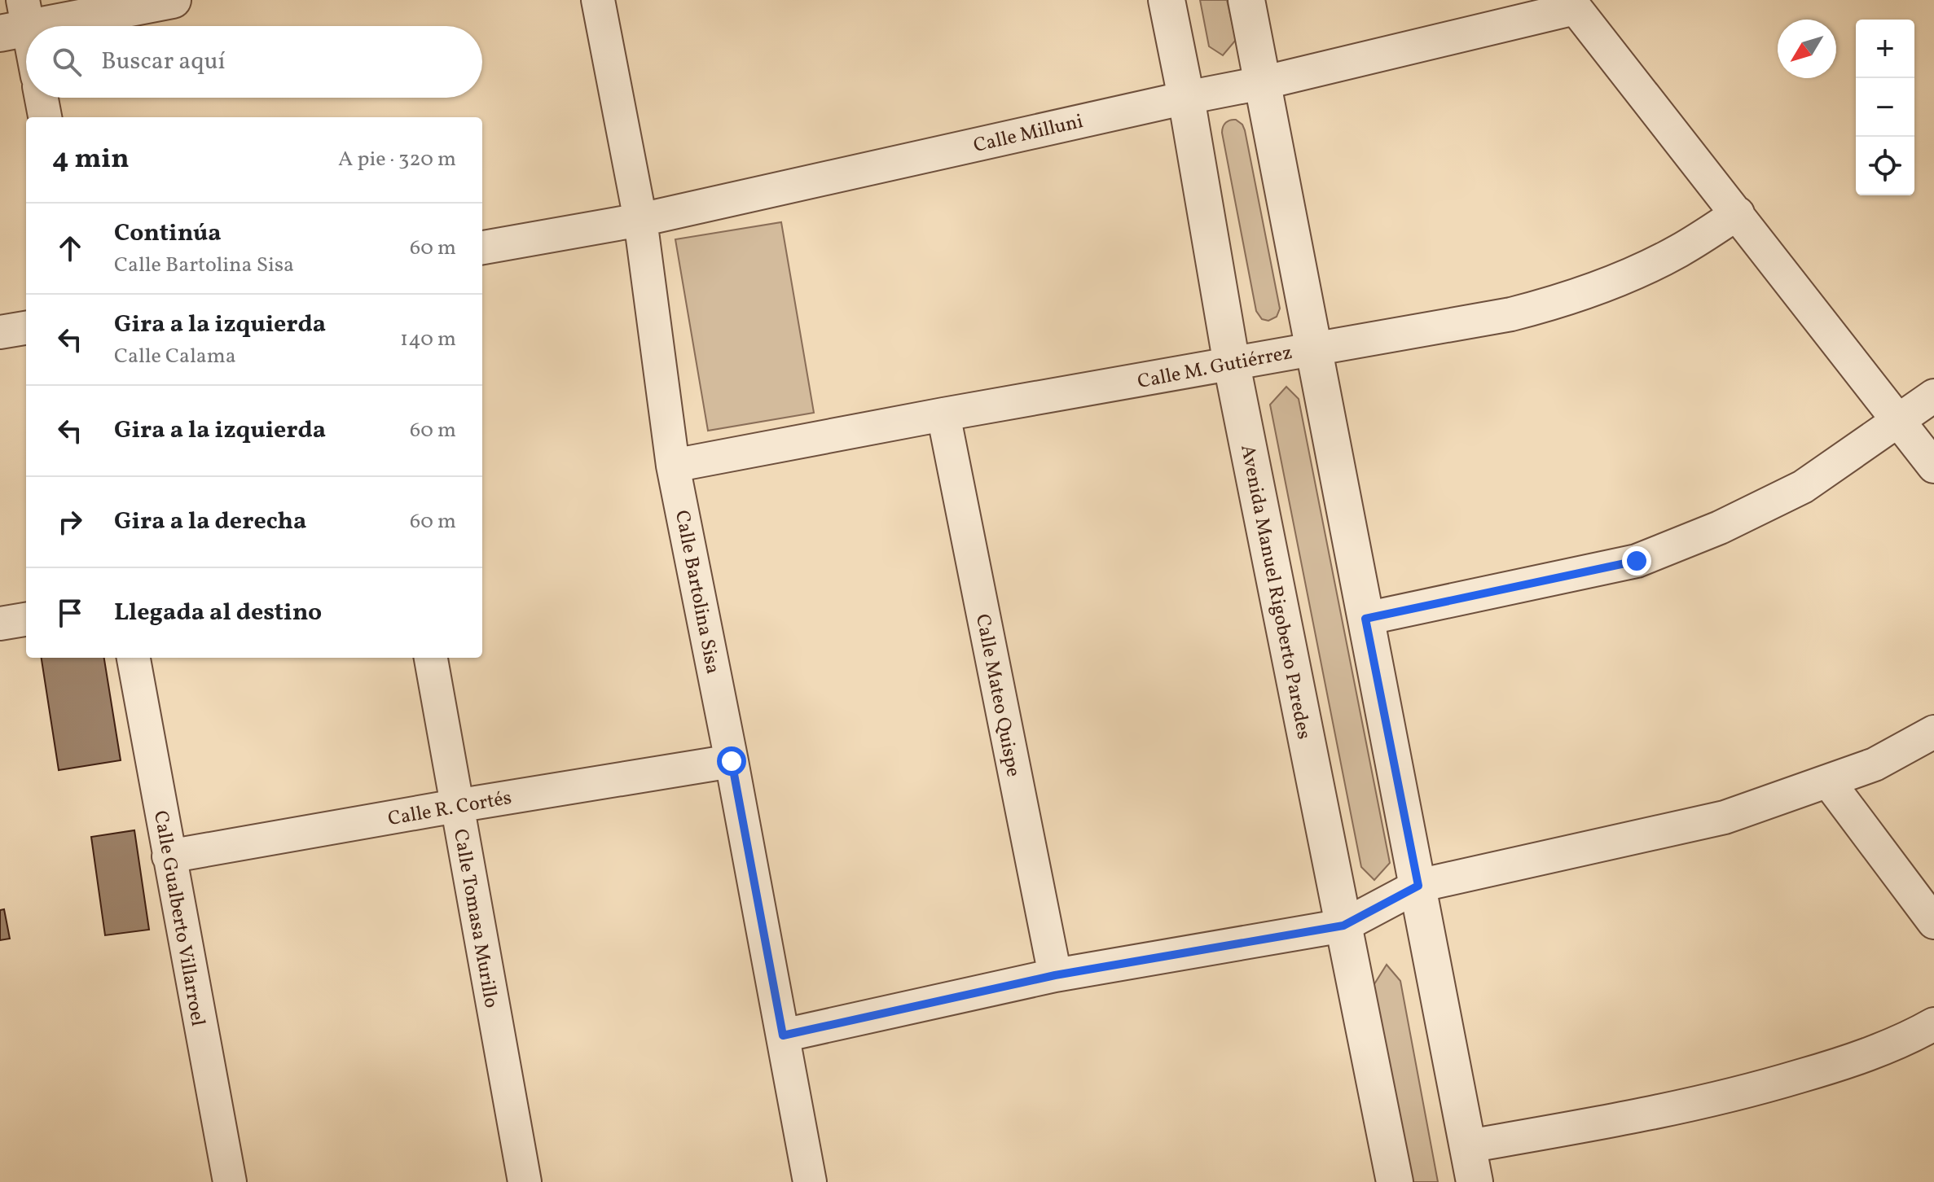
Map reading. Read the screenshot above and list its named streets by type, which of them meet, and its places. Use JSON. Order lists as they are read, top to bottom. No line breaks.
{"streets":{"street":["Calle Milluni","Calle M. Gutiérrez","Calle Bartolina Sisa","Avenida Manuel Rigoberto Paredes","Calle Mateo Quispe","Calle R. Cortés","Calle Gualberto Villarroel","Calle Tomasa Murillo"]},"crossings":[["Calle Milluni","Calle Bartolina Sisa"],["Calle Milluni","Avenida Manuel Rigoberto Paredes"],["Calle M. Gutiérrez","Calle Bartolina Sisa"],["Calle M. Gutiérrez","Avenida Manuel Rigoberto Paredes"],["Calle M. Gutiérrez","Calle Mateo Quispe"],["Calle Bartolina Sisa","Calle R. Cortés"],["Calle R. Cortés","Calle Gualberto Villarroel"],["Calle R. Cortés","Calle Tomasa Murillo"]],"north":"bottom left","page":{"map_buttons":["+","−"],"search":"Buscar aquí","heading":["4 min","A pie · 320 m"],"list":[["Continúa","Calle Bartolina Sisa","60 m"],["Gira a la izquierda","Calle Calama","140 m"],["Gira a la izquierda","60 m"],["Gira a la derecha","60 m"],"Llegada al destino"]}}
